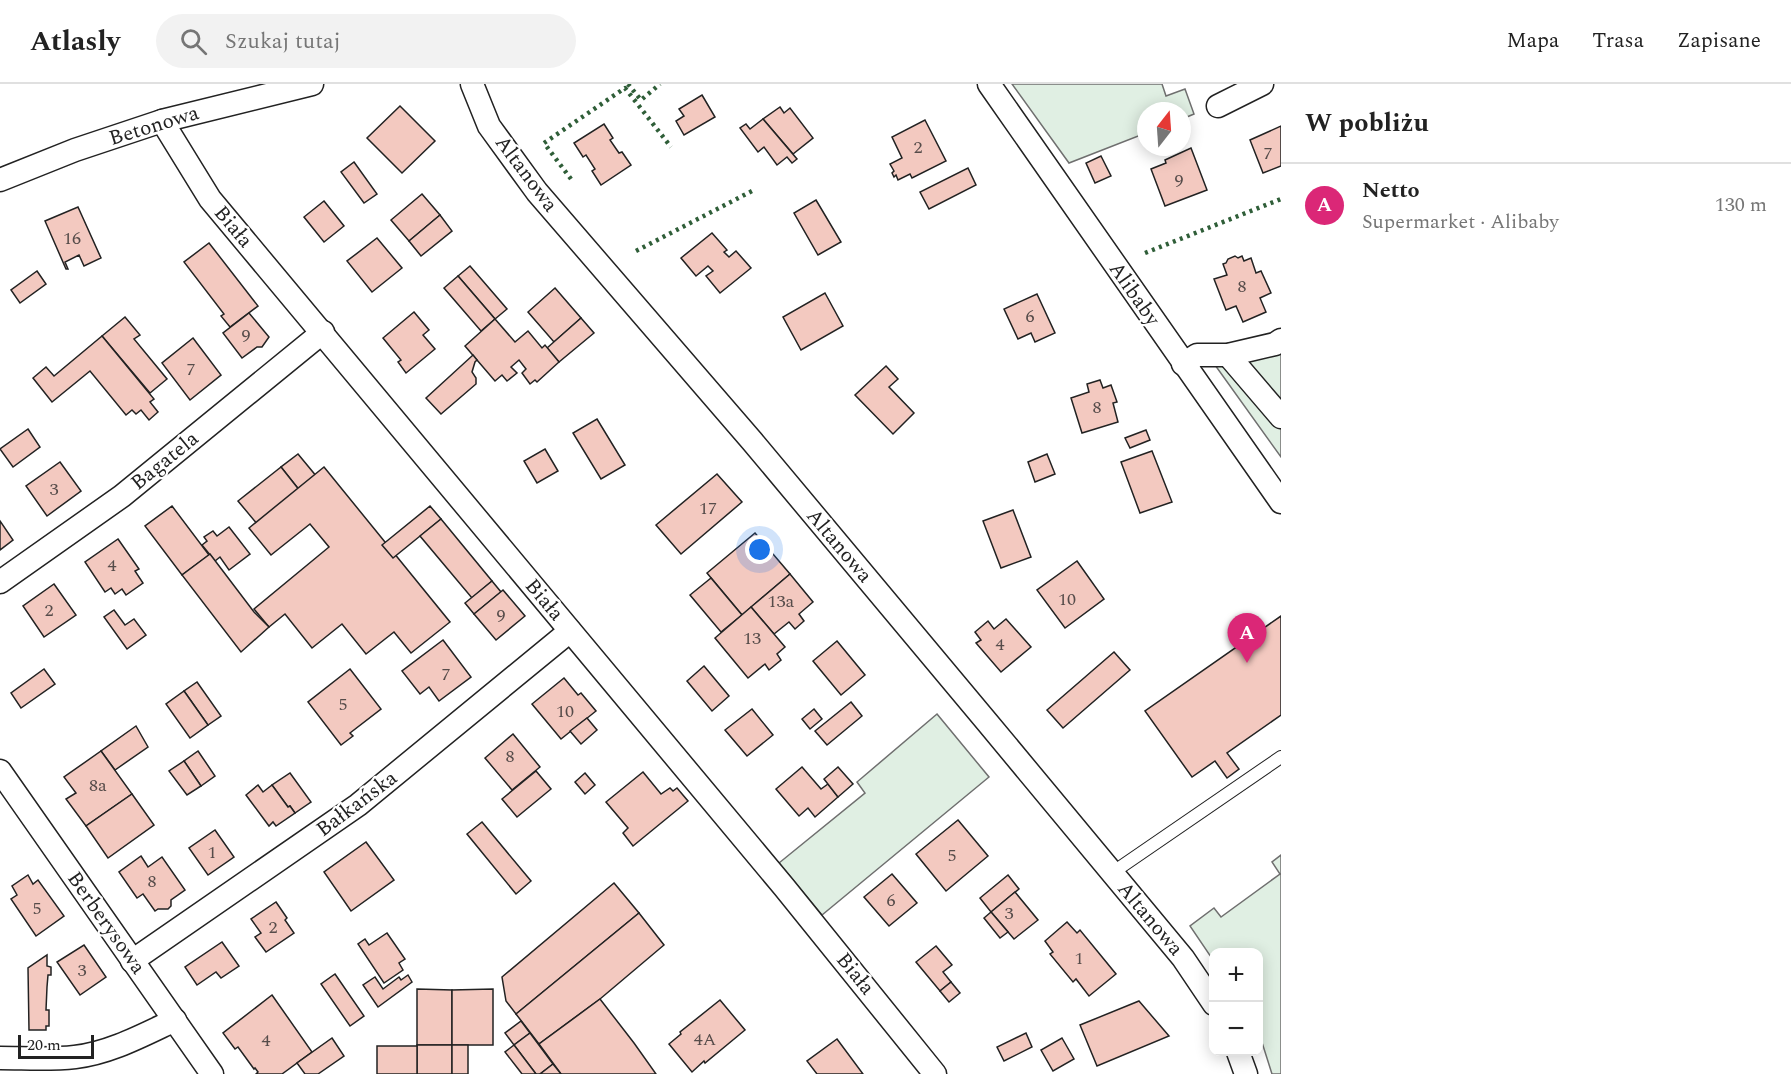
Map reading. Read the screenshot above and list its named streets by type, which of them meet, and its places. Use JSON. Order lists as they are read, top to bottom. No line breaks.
{"streets":{"street":["Betonowa","Altanowa","Biała","Alibaby","Bagatela","Bałkańska","Berberysowa"]},"crossings":[["Betonowa","Biała"],["Biała","Bagatela"],["Biała","Bałkańska"],["Bałkańska","Berberysowa"]],"house_numbers":["2","7","9","16","8","6","9","7","8","3","17","4","10","13a","2","9","13","4","7","5","10","8","8a","1","5","8","6","5","3","2","1","3","4A","4"],"scale_bar":"20 m","north":"top","page":{"header":"Atlasly","search":"Szukaj tutaj","nav":["Mapa","Trasa","Zapisane"],"heading":"W pobliżu","list":[{"mark":"A","name":"Netto","note":"Supermarket · Alibaby","value":"130 m"}],"pins":"A","map_buttons":["+","−"],"scale":"20 m"}}
